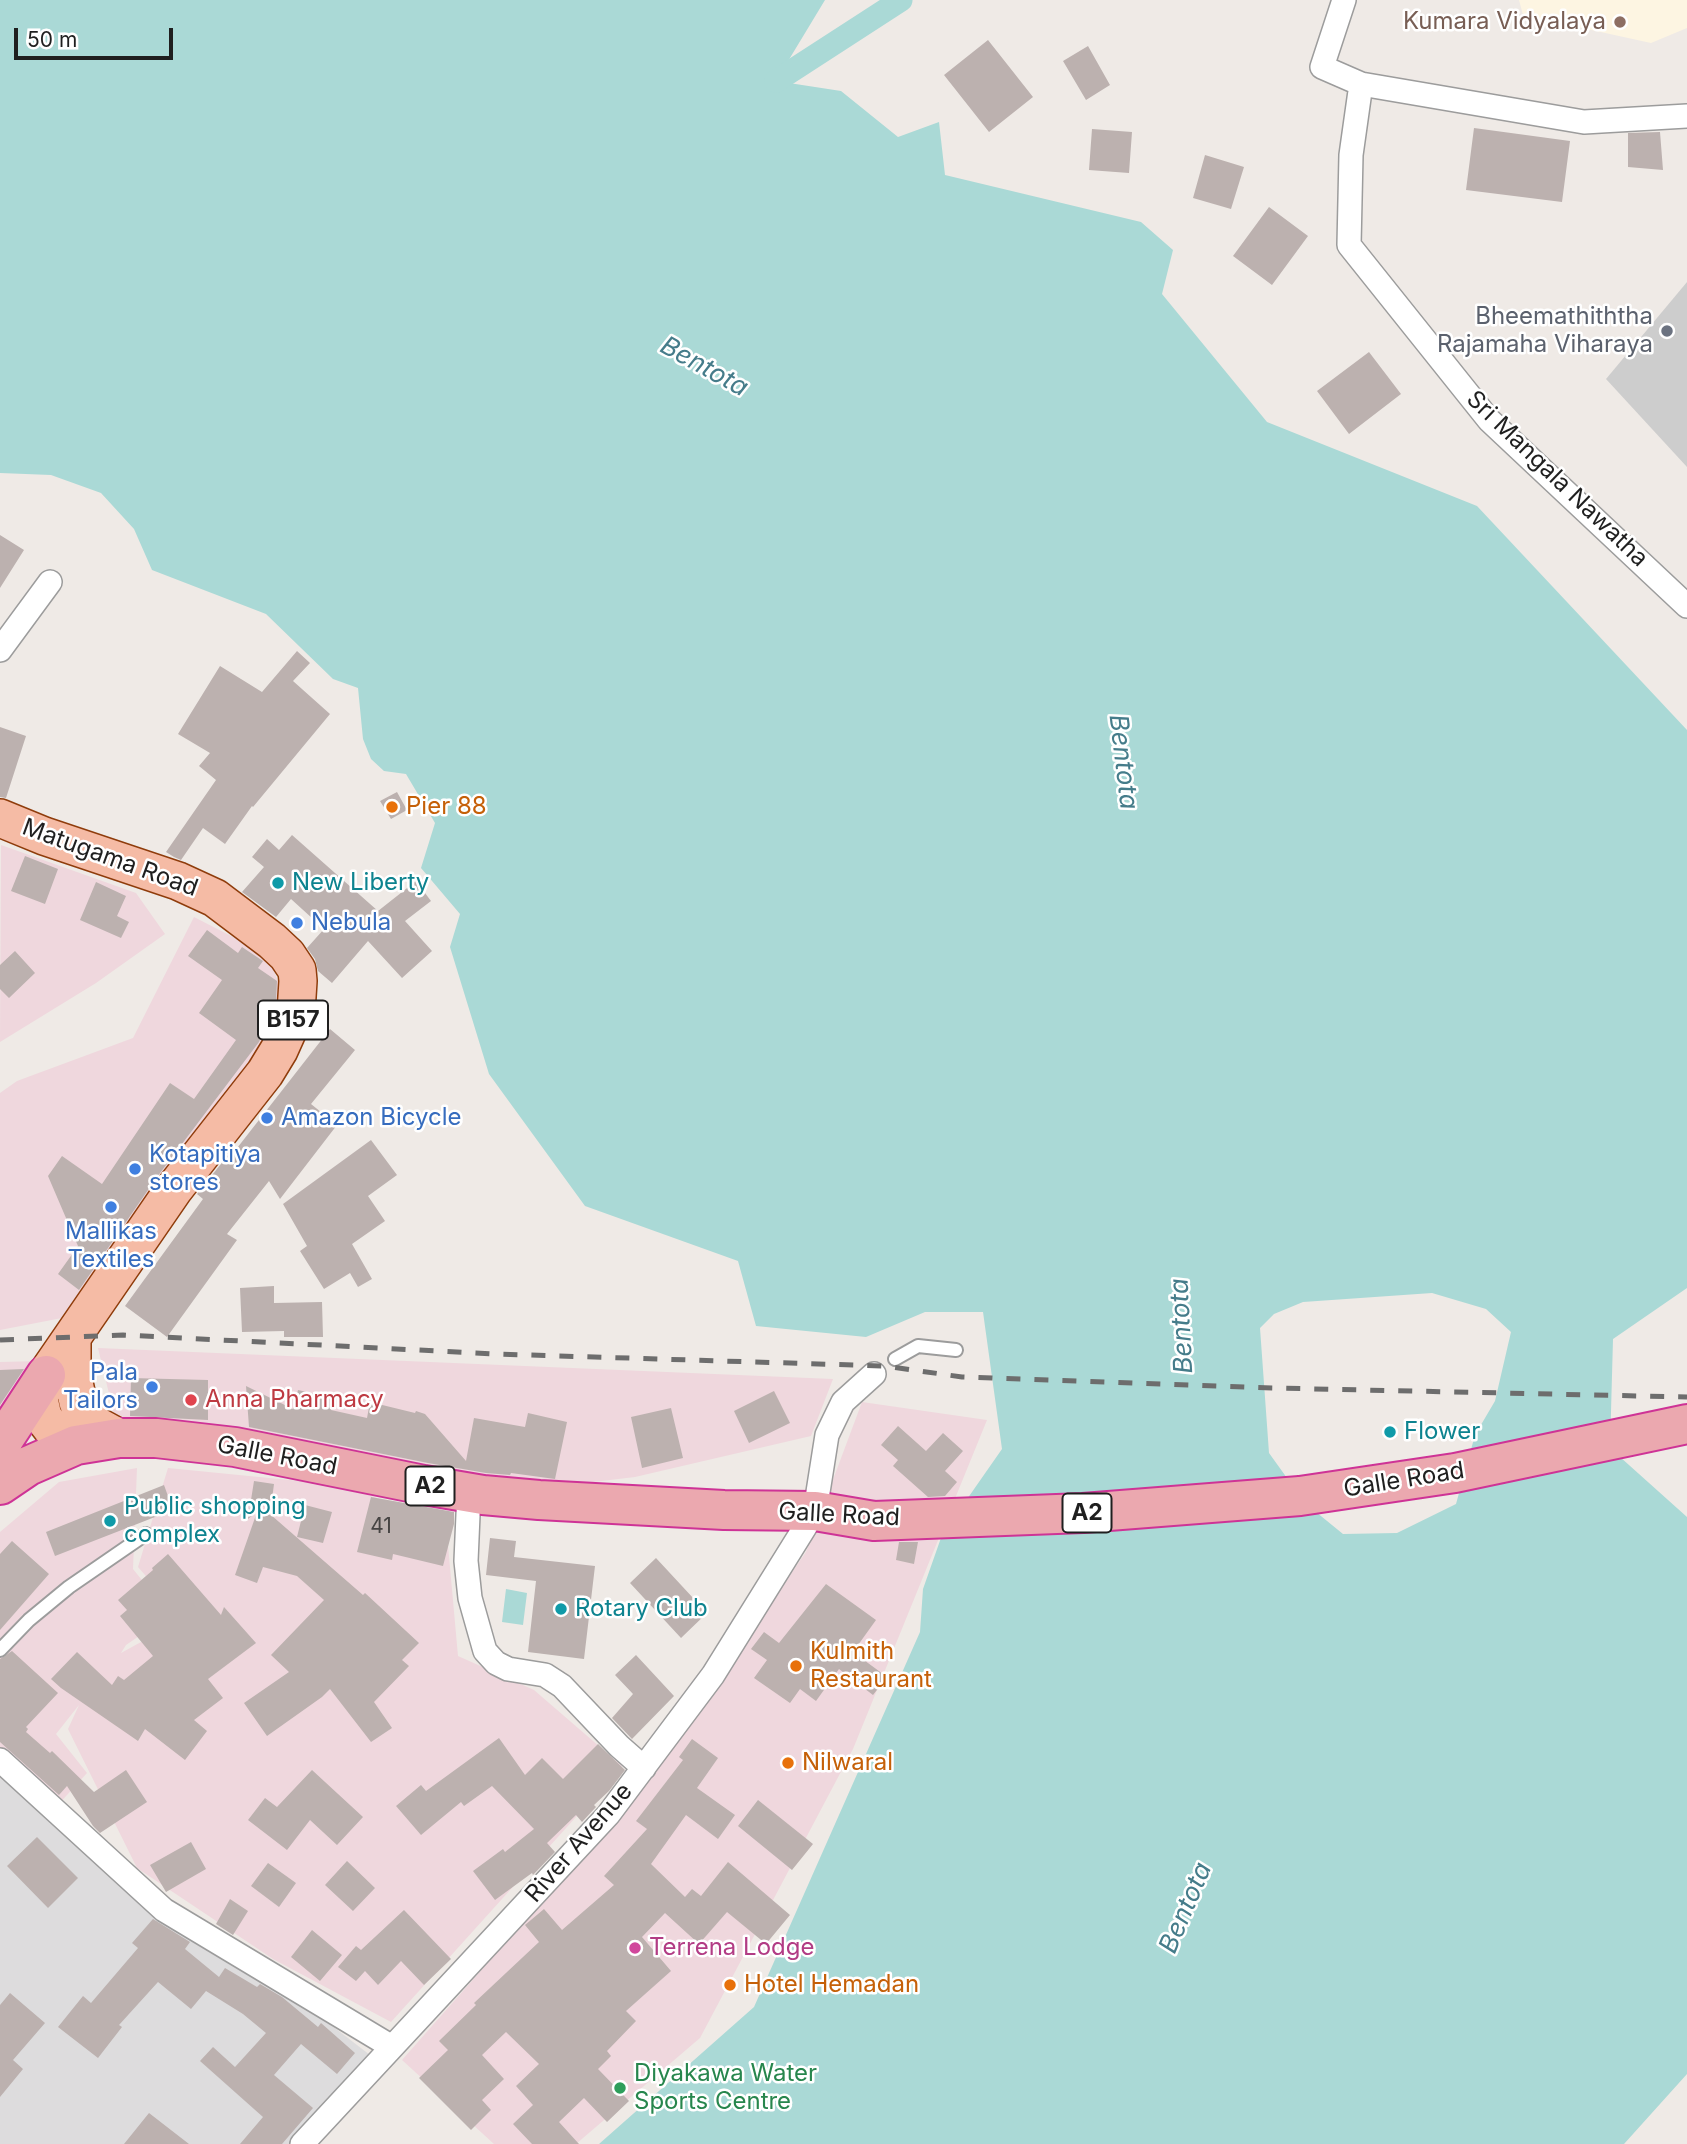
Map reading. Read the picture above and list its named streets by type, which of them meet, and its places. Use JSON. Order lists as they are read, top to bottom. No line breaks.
{"streets":{"highway":["Galle Road","A2"],"main road":["Matugama Road","B157"],"street":["Sri Mangala Nawatha","River Avenue"]},"crossings":[["Matugama Road","Galle Road"],["Galle Road","River Avenue"]],"water":["Bentota"],"places":["Kumara Vidyalaya","Bheemathiththa Rajamaha Viharaya","Pier 88","New Liberty","Nebula","Amazon Bicycle","Kotapitiya stores","Mallikas Textiles","Pala Tailors","Anna Pharmacy","Flower","Public shopping complex","Rotary Club","Kulmith Restaurant","Nilwaral","Terrena Lodge","Hotel Hemadan","Diyakawa Water Sports Centre"],"house_numbers":["41"],"scale_bar":"50 m"}
